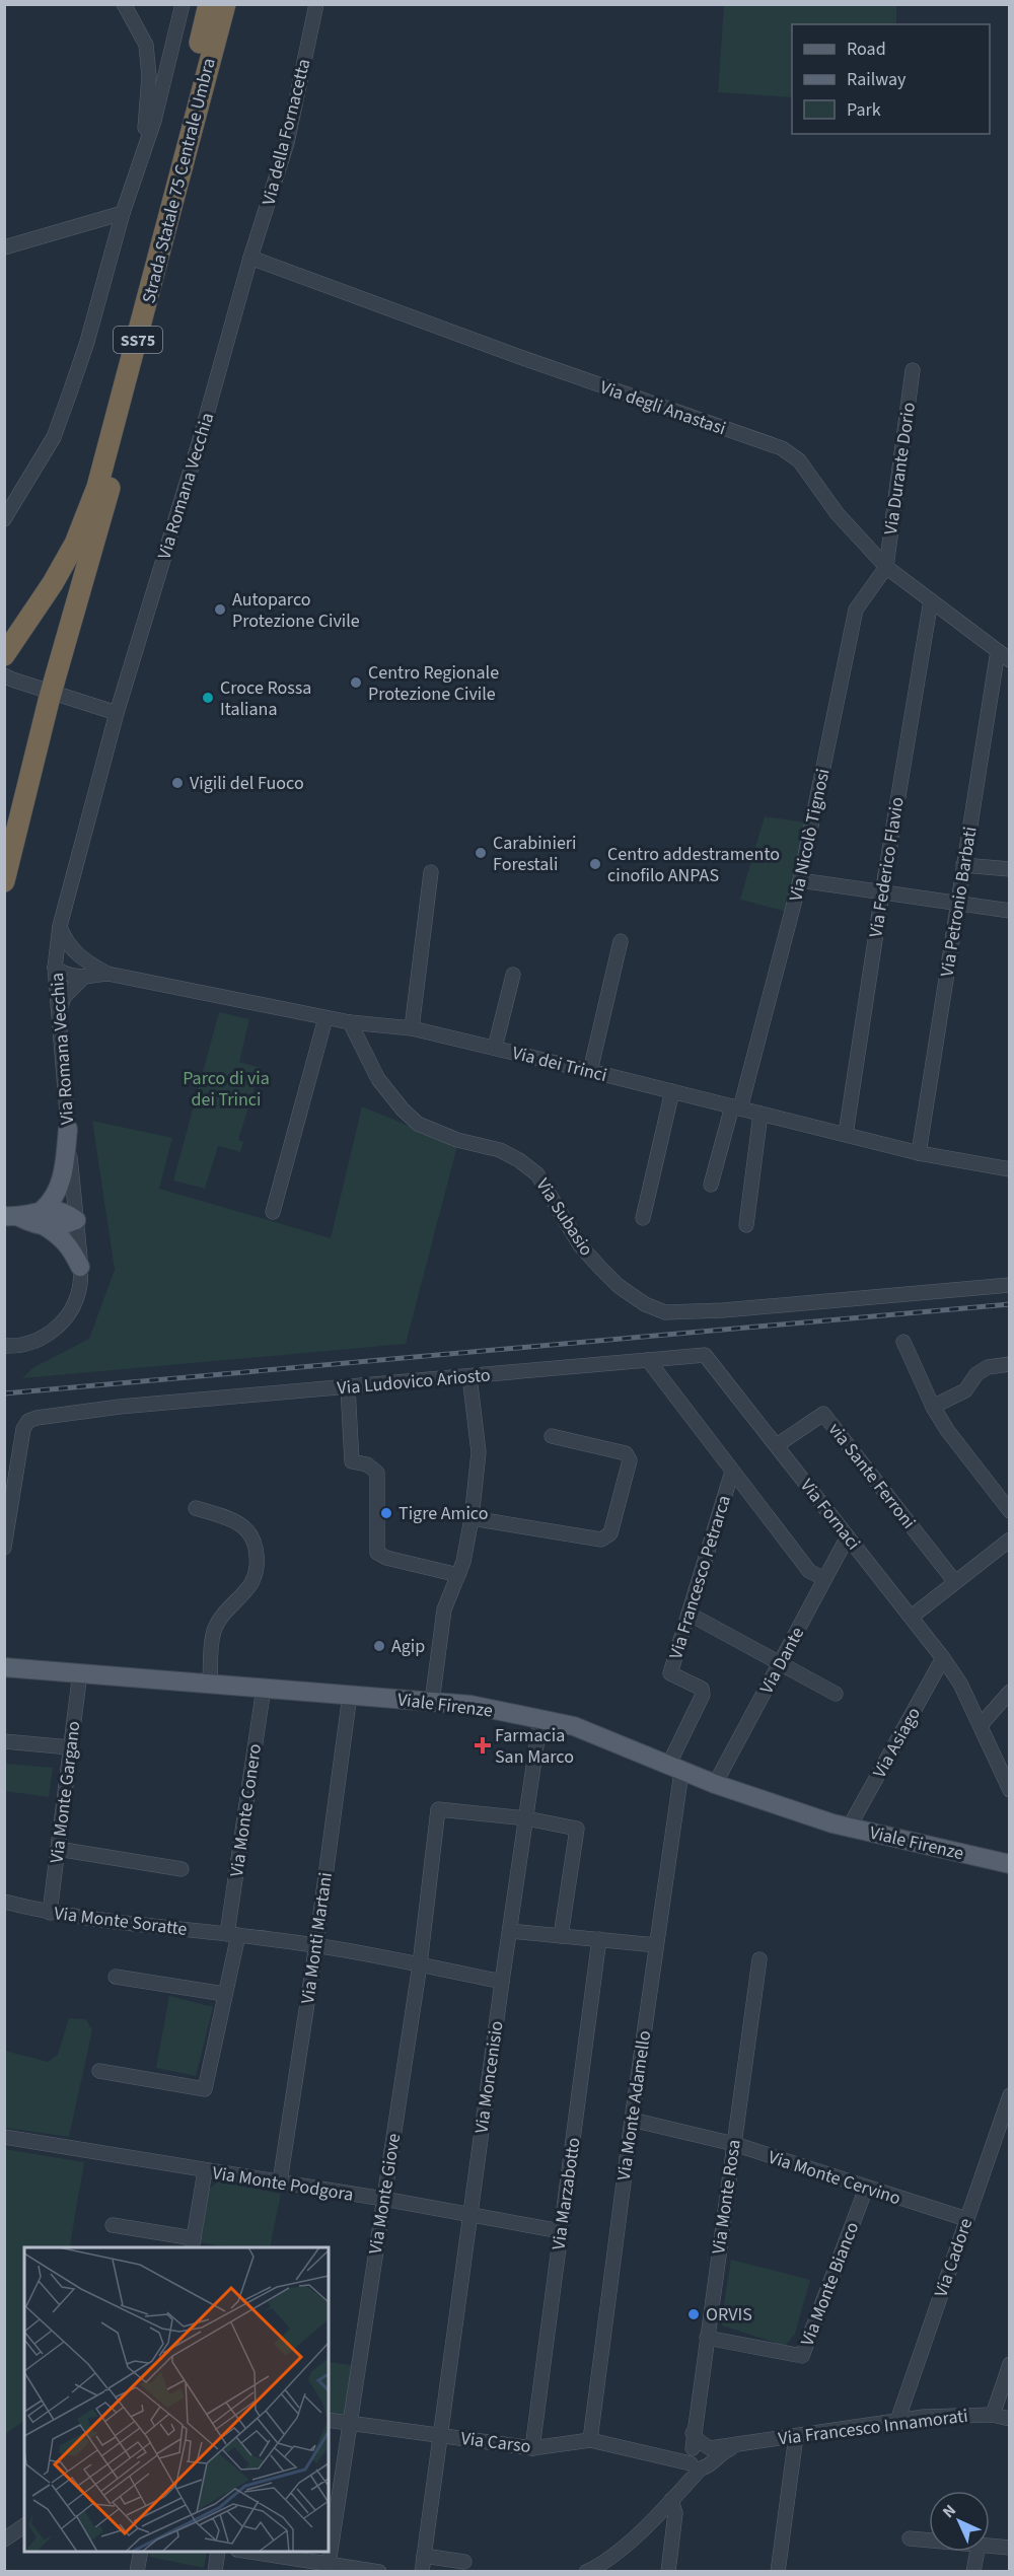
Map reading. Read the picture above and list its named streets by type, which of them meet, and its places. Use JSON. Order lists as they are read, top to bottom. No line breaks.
{"streets":{"highway":["Strada Statale 75 Centrale Umbra","SS75"],"main road":["Viale Firenze"],"street":["Via della Fornacetta","Via degli Anastasi","Via Durante Dorio","Via Romana Vecchia","Via Nicolò Tignosi","Via Federico Flavio","Via Petronio Barbati","Via dei Trinci","Via Subasio","Via Ludovico Ariosto","via Sante Ferroni","Via Fornaci","Via Francesco Petrarca","Via Dante","Via Asiago","Via Monte Gargano","Via Monte Conero","Via Monte Soratte","Via Monti Martani","Via Moncenisio","Via Monte Adamello","Via Monte Cervino","Via Monte Podgora","Via Monte Giove","Via Marzabotto","Via Monte Rosa","Via Cadore","Via Monte Bianco","Via Francesco Innamorati","Via Carso"]},"crossings":[["Via della Fornacetta","Via degli Anastasi"],["Via della Fornacetta","Via Romana Vecchia"],["Via degli Anastasi","Via Durante Dorio"],["Via degli Anastasi","Via Romana Vecchia"],["Via degli Anastasi","Via Nicolò Tignosi"],["Via degli Anastasi","Via Federico Flavio"],["Via degli Anastasi","Via Petronio Barbati"],["Via Durante Dorio","Via Nicolò Tignosi"],["Via Romana Vecchia","Via dei Trinci"],["Via Nicolò Tignosi","Via dei Trinci"],["Via Federico Flavio","Via dei Trinci"],["Via Petronio Barbati","Via dei Trinci"],["Via dei Trinci","Via Subasio"],["Via Ludovico Ariosto","Via Fornaci"],["via Sante Ferroni","Via Fornaci"],["Via Fornaci","Via Dante"],["Via Fornaci","Via Asiago"],["Via Francesco Petrarca","Viale Firenze"],["Via Francesco Petrarca","Via Monte Adamello"],["Via Dante","Viale Firenze"],["Viale Firenze","Via Asiago"],["Viale Firenze","Via Monte Gargano"],["Viale Firenze","Via Monte Conero"],["Viale Firenze","Via Monti Martani"],["Viale Firenze","Via Moncenisio"],["Viale Firenze","Via Monte Adamello"],["Via Monte Gargano","Via Monte Soratte"],["Via Monte Conero","Via Monte Soratte"],["Via Monte Soratte","Via Monti Martani"],["Via Monti Martani","Via Monte Podgora"],["Via Moncenisio","Via Monte Podgora"],["Via Moncenisio","Via Monte Giove"],["Via Moncenisio","Via Carso"],["Via Monte Adamello","Via Monte Cervino"],["Via Monte Adamello","Via Carso"],["Via Monte Cervino","Via Monte Rosa"],["Via Monte Cervino","Via Cadore"],["Via Monte Cervino","Via Monte Bianco"],["Via Monte Podgora","Via Monte Giove"],["Via Monte Podgora","Via Marzabotto"],["Via Monte Giove","Via Carso"],["Via Marzabotto","Via Carso"],["Via Monte Rosa","Via Monte Bianco"],["Via Monte Rosa","Via Francesco Innamorati"],["Via Monte Rosa","Via Carso"],["Via Cadore","Via Francesco Innamorati"],["Via Francesco Innamorati","Via Carso"]],"parks":["Parco di via dei Trinci"],"places":{"other":["Autoparco Protezione Civile","Centro Regionale Protezione Civile","Croce Rossa Italiana","Vigili del Fuoco","Carabinieri Forestali","Centro addestramento cinofilo ANPAS","Tigre Amico","Agip","ORVIS"],"health":["Farmacia San Marco"]},"legend":["Road","Railway","Park"],"north":"top left"}
